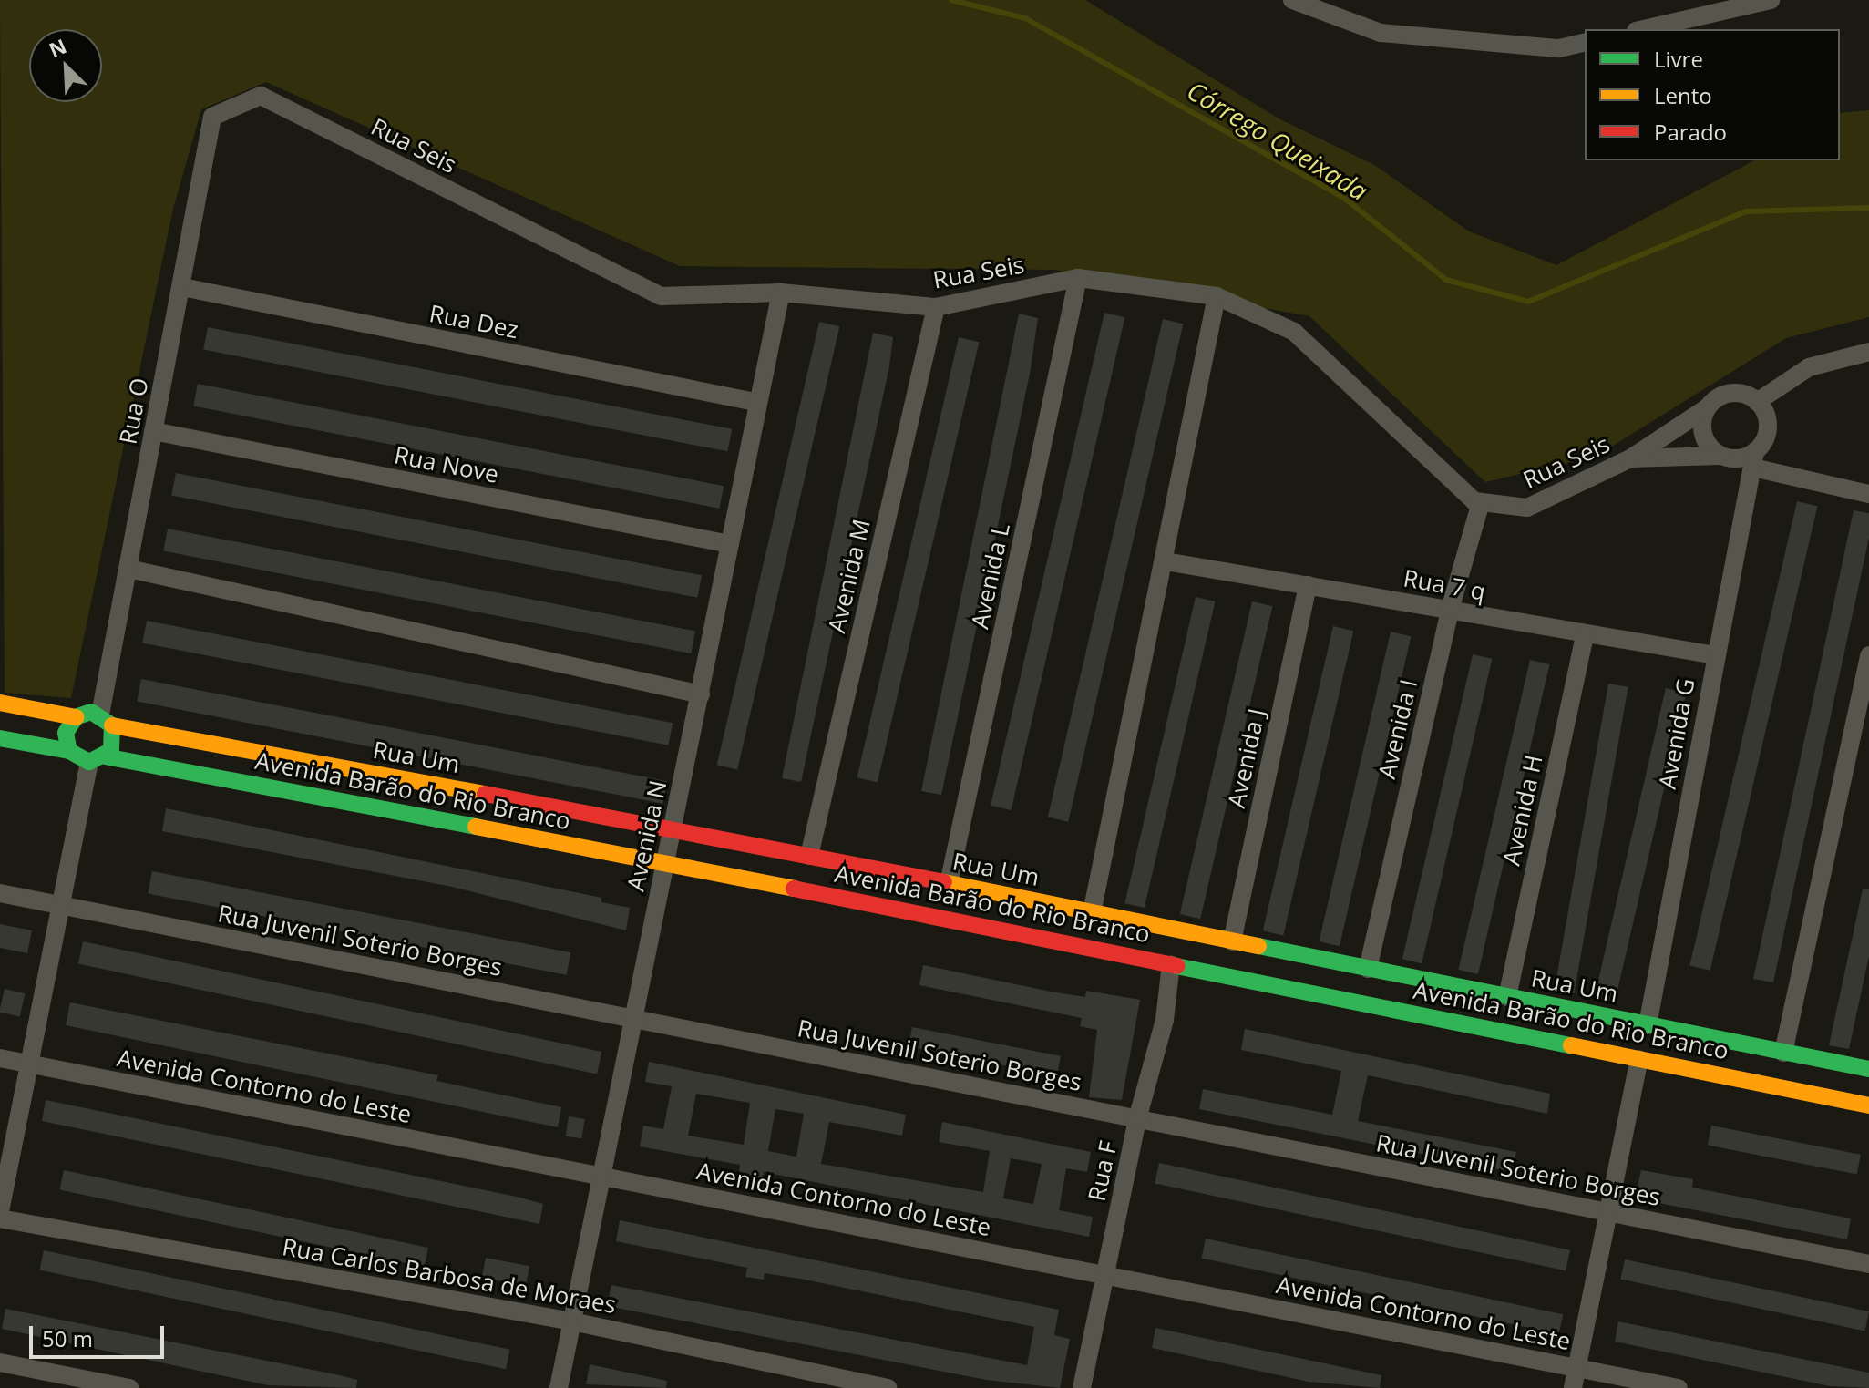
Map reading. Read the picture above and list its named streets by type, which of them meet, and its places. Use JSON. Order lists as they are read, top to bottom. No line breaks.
{"streets":{"street":["Rua Seis","Rua Dez","Rua O","Rua Nove","Avenida M","Avenida L","Rua 7 q","Avenida I","Avenida G","Rua Um","Avenida J","Avenida Barão do Rio Branco","Avenida H","Avenida N","Rua Juvenil Soterio Borges","Avenida Contorno do Leste","Rua F","Rua Carlos Barbosa de Moraes"]},"crossings":[["Rua Seis","Rua O"],["Rua Seis","Avenida M"],["Rua Seis","Avenida L"],["Rua Seis","Avenida I"],["Rua Seis","Avenida G"],["Rua Seis","Avenida N"],["Rua Dez","Rua O"],["Rua Dez","Avenida N"],["Rua O","Rua Nove"],["Rua O","Rua Um"],["Rua O","Avenida Barão do Rio Branco"],["Rua Nove","Avenida N"],["Avenida M","Rua Um"],["Avenida L","Rua Um"],["Rua 7 q","Avenida I"],["Rua 7 q","Avenida G"],["Rua 7 q","Avenida J"],["Rua 7 q","Avenida H"],["Avenida I","Rua Um"],["Avenida G","Rua Um"],["Rua Um","Avenida J"],["Rua Um","Avenida Barão do Rio Branco"],["Rua Um","Avenida H"],["Rua Um","Avenida N"],["Avenida Barão do Rio Branco","Avenida N"],["Avenida Barão do Rio Branco","Rua F"],["Avenida N","Rua Juvenil Soterio Borges"],["Avenida N","Avenida Contorno do Leste"],["Avenida N","Rua Carlos Barbosa de Moraes"],["Rua Juvenil Soterio Borges","Rua F"],["Avenida Contorno do Leste","Rua F"]],"water":["Córrego Queixada"],"legend":["Livre","Lento","Parado"],"scale_bar":"50 m","north":"top left"}
